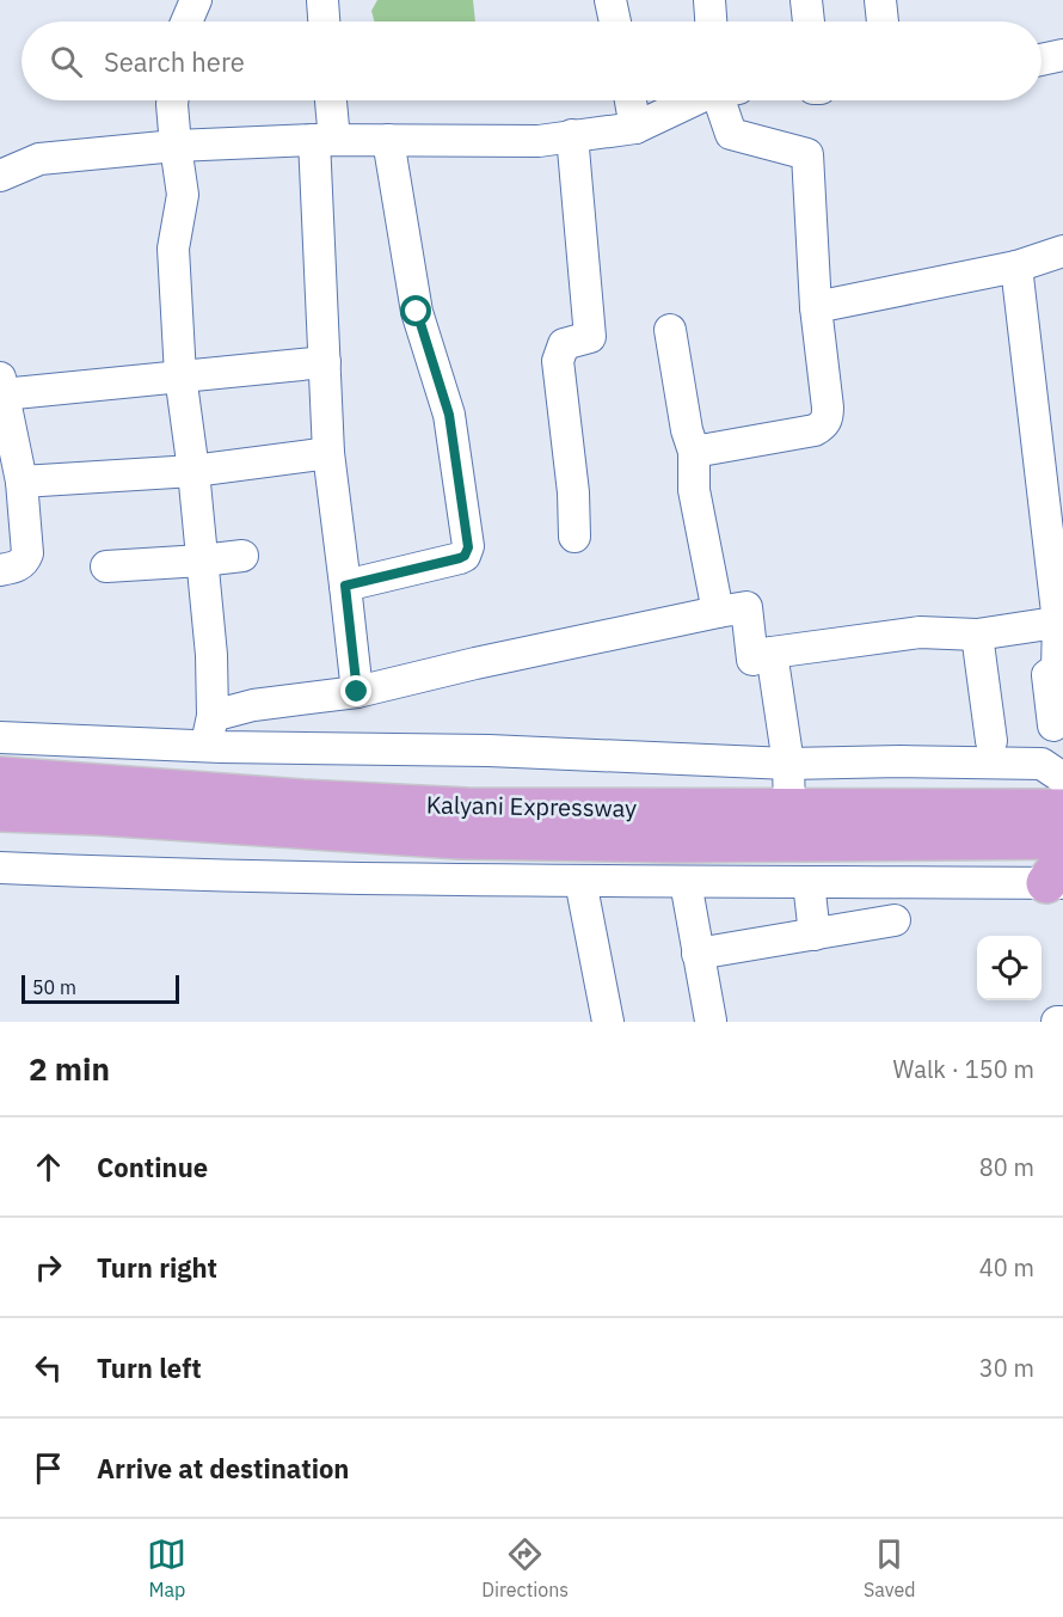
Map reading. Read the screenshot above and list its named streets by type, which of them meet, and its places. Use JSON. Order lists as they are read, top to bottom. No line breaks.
{"streets":{"highway":["Kalyani Expressway"]},"scale_bar":"50 m","page":{"search":"Search here","scale":"50 m","heading":["2 min","Walk · 150 m"],"list":[["Continue","80 m"],["Turn right","40 m"],["Turn left","30 m"],"Arrive at destination"],"nav":["Map","Directions","Saved"]}}
